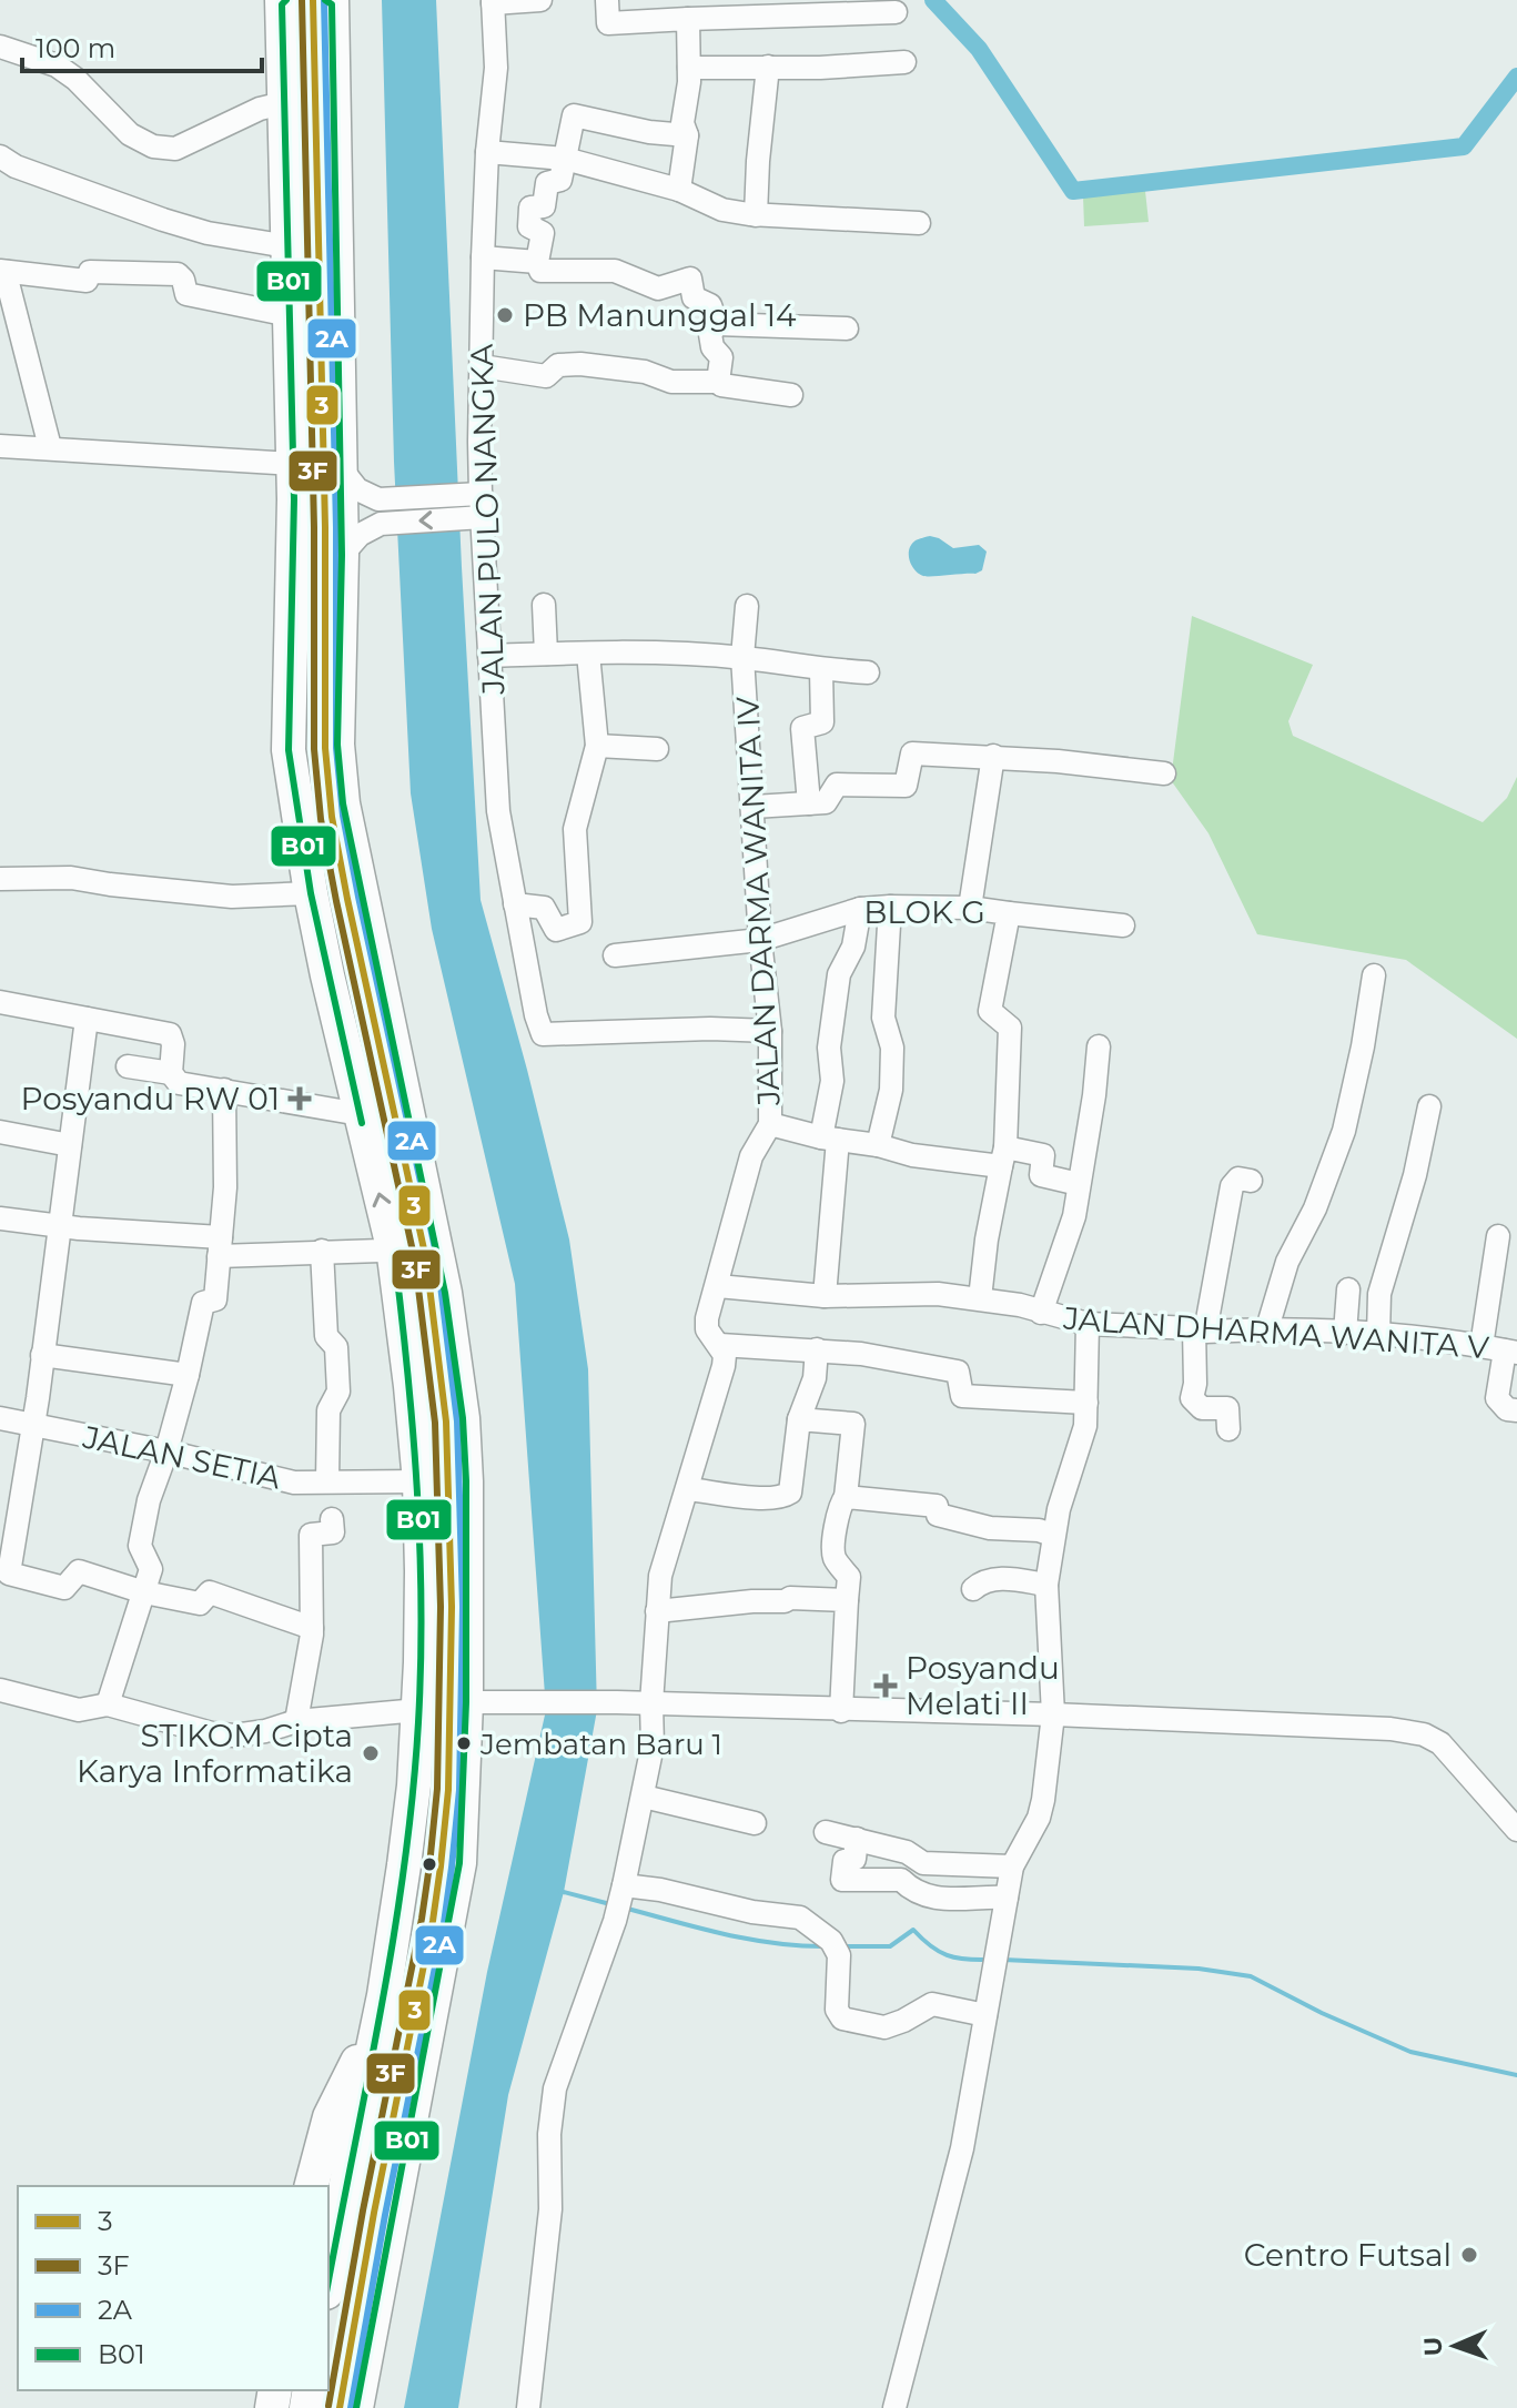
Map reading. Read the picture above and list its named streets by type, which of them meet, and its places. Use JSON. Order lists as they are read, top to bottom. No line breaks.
{"streets":{"street":["JALAN PULO NANGKA","JALAN DARMA WANITA IV","BLOK G","JALAN DHARMA WANITA V","JALAN SETIA"]},"crossings":[["JALAN PULO NANGKA","JALAN DARMA WANITA IV"],["JALAN DARMA WANITA IV","BLOK G"],["JALAN DARMA WANITA IV","JALAN DHARMA WANITA V"]],"places":{"other":["PB Manunggal 14","Jembatan Baru 1","STIKOM Cipta Karya Informatika","Centro Futsal"],"health":["Posyandu RW 01","Posyandu Melati II"]},"lines":["transit line 3","transit line 3F","transit line 2A","transit line B01"],"legend":["3","3F","2A","B01"],"scale_bar":"100 m","north":"left"}
